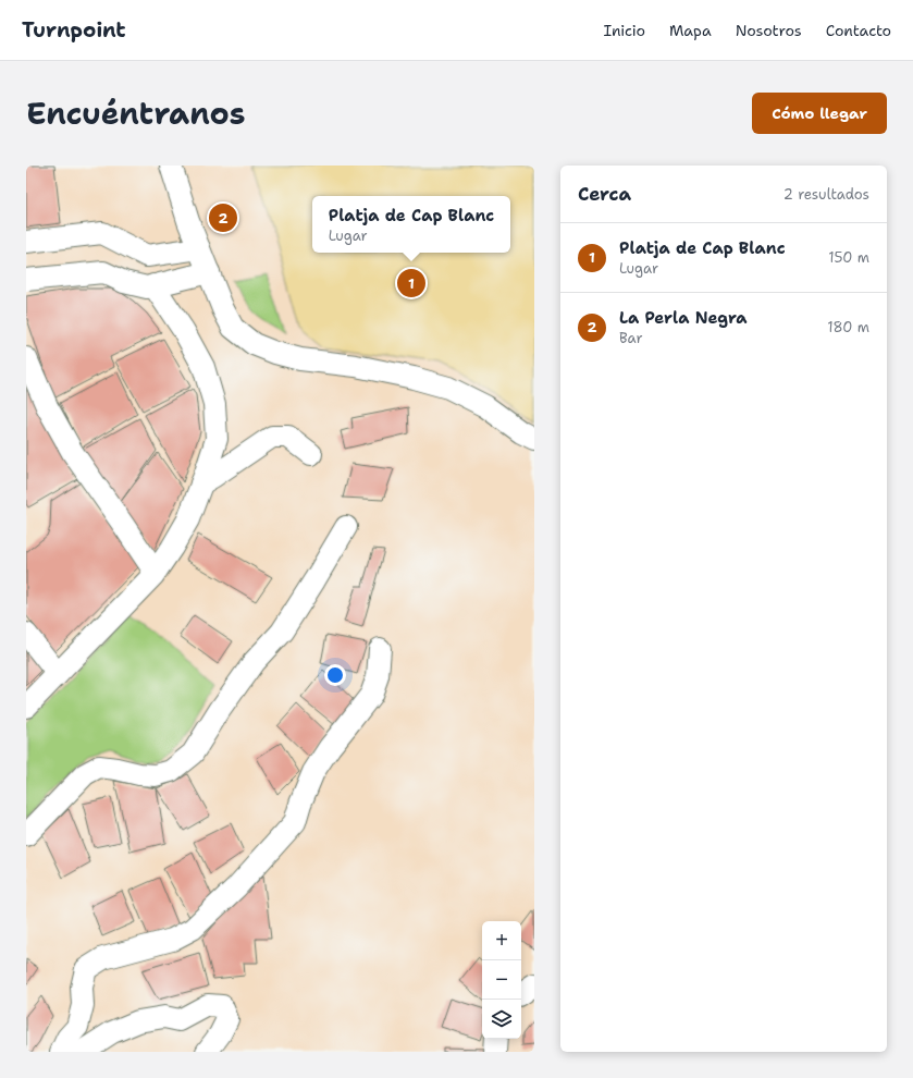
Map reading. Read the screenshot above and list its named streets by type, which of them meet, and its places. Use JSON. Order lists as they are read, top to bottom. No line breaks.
{"page":{"header":"Turnpoint","nav":["Inicio","Mapa","Nosotros","Contacto"],"title":"Encuéntranos","buttons":"Cómo llegar","heading":["Cerca","2 resultados"],"popup":["Platja de Cap Blanc","Lugar"],"pins":["2","1"],"list":[{"mark":"1","name":"Platja de Cap Blanc","note":"Lugar","value":"150 m"},{"mark":"2","name":"La Perla Negra","note":"Bar","value":"180 m"}],"map_buttons":["+","−"]}}
